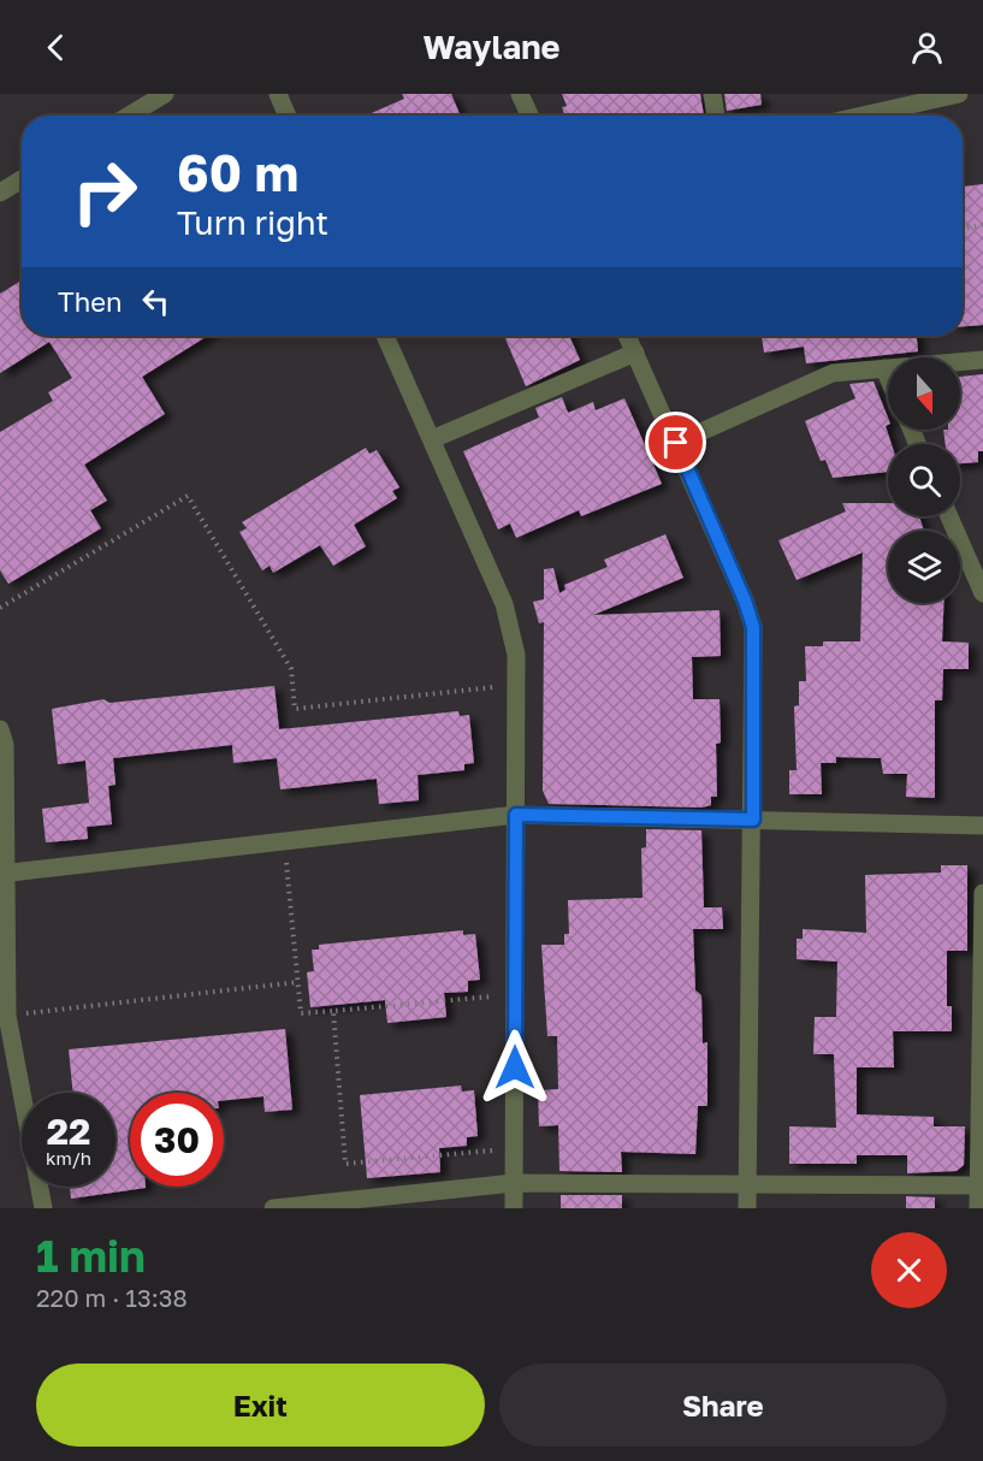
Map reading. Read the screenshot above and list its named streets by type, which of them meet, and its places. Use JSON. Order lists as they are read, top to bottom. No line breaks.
{"north":"bottom","page":{"header":"Waylane","turn":["60 m","Turn right"],"then":"Then","speed":"22 km/h","limit":"30","heading":["1 min","220 m · 13:38"],"buttons":["Exit","Share"]}}
